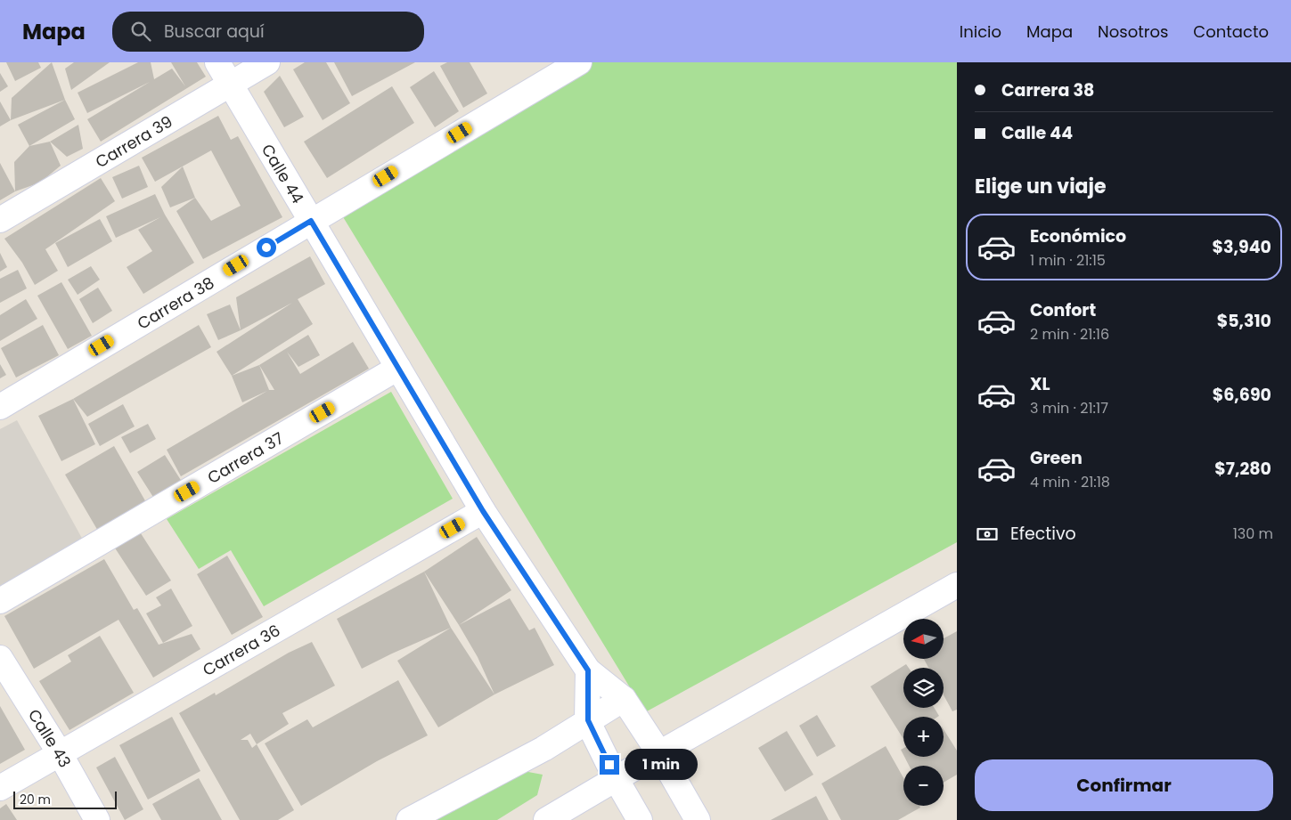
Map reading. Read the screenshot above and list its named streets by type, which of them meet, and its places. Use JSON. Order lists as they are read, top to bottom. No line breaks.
{"streets":{"street":["Carrera 39","Calle 44","Carrera 38","Carrera 37","Carrera 36","Calle 43"]},"crossings":[["Carrera 39","Calle 44"],["Calle 44","Carrera 38"],["Calle 44","Carrera 37"],["Calle 44","Carrera 36"],["Carrera 36","Calle 43"]],"scale_bar":"20 m","north":"left","page":{"header":"Mapa","search":"Buscar aquí","nav":["Inicio","Mapa","Nosotros","Contacto"],"banner":["Carrera 38","Calle 44"],"heading":"Elige un viaje","list":[{"name":"Económico","note":"1 min · 21:15","value":"$3,940"},{"name":"Confort","note":"2 min · 21:16","value":"$5,310"},{"name":"XL","note":"3 min · 21:17","value":"$6,690"},{"name":"Green","note":"4 min · 21:18","value":"$7,280"}],"pay":["Efectivo","130 m"],"map_buttons":["+","−"],"bubble":"1 min","buttons":"Confirmar","scale":"20 m"}}
